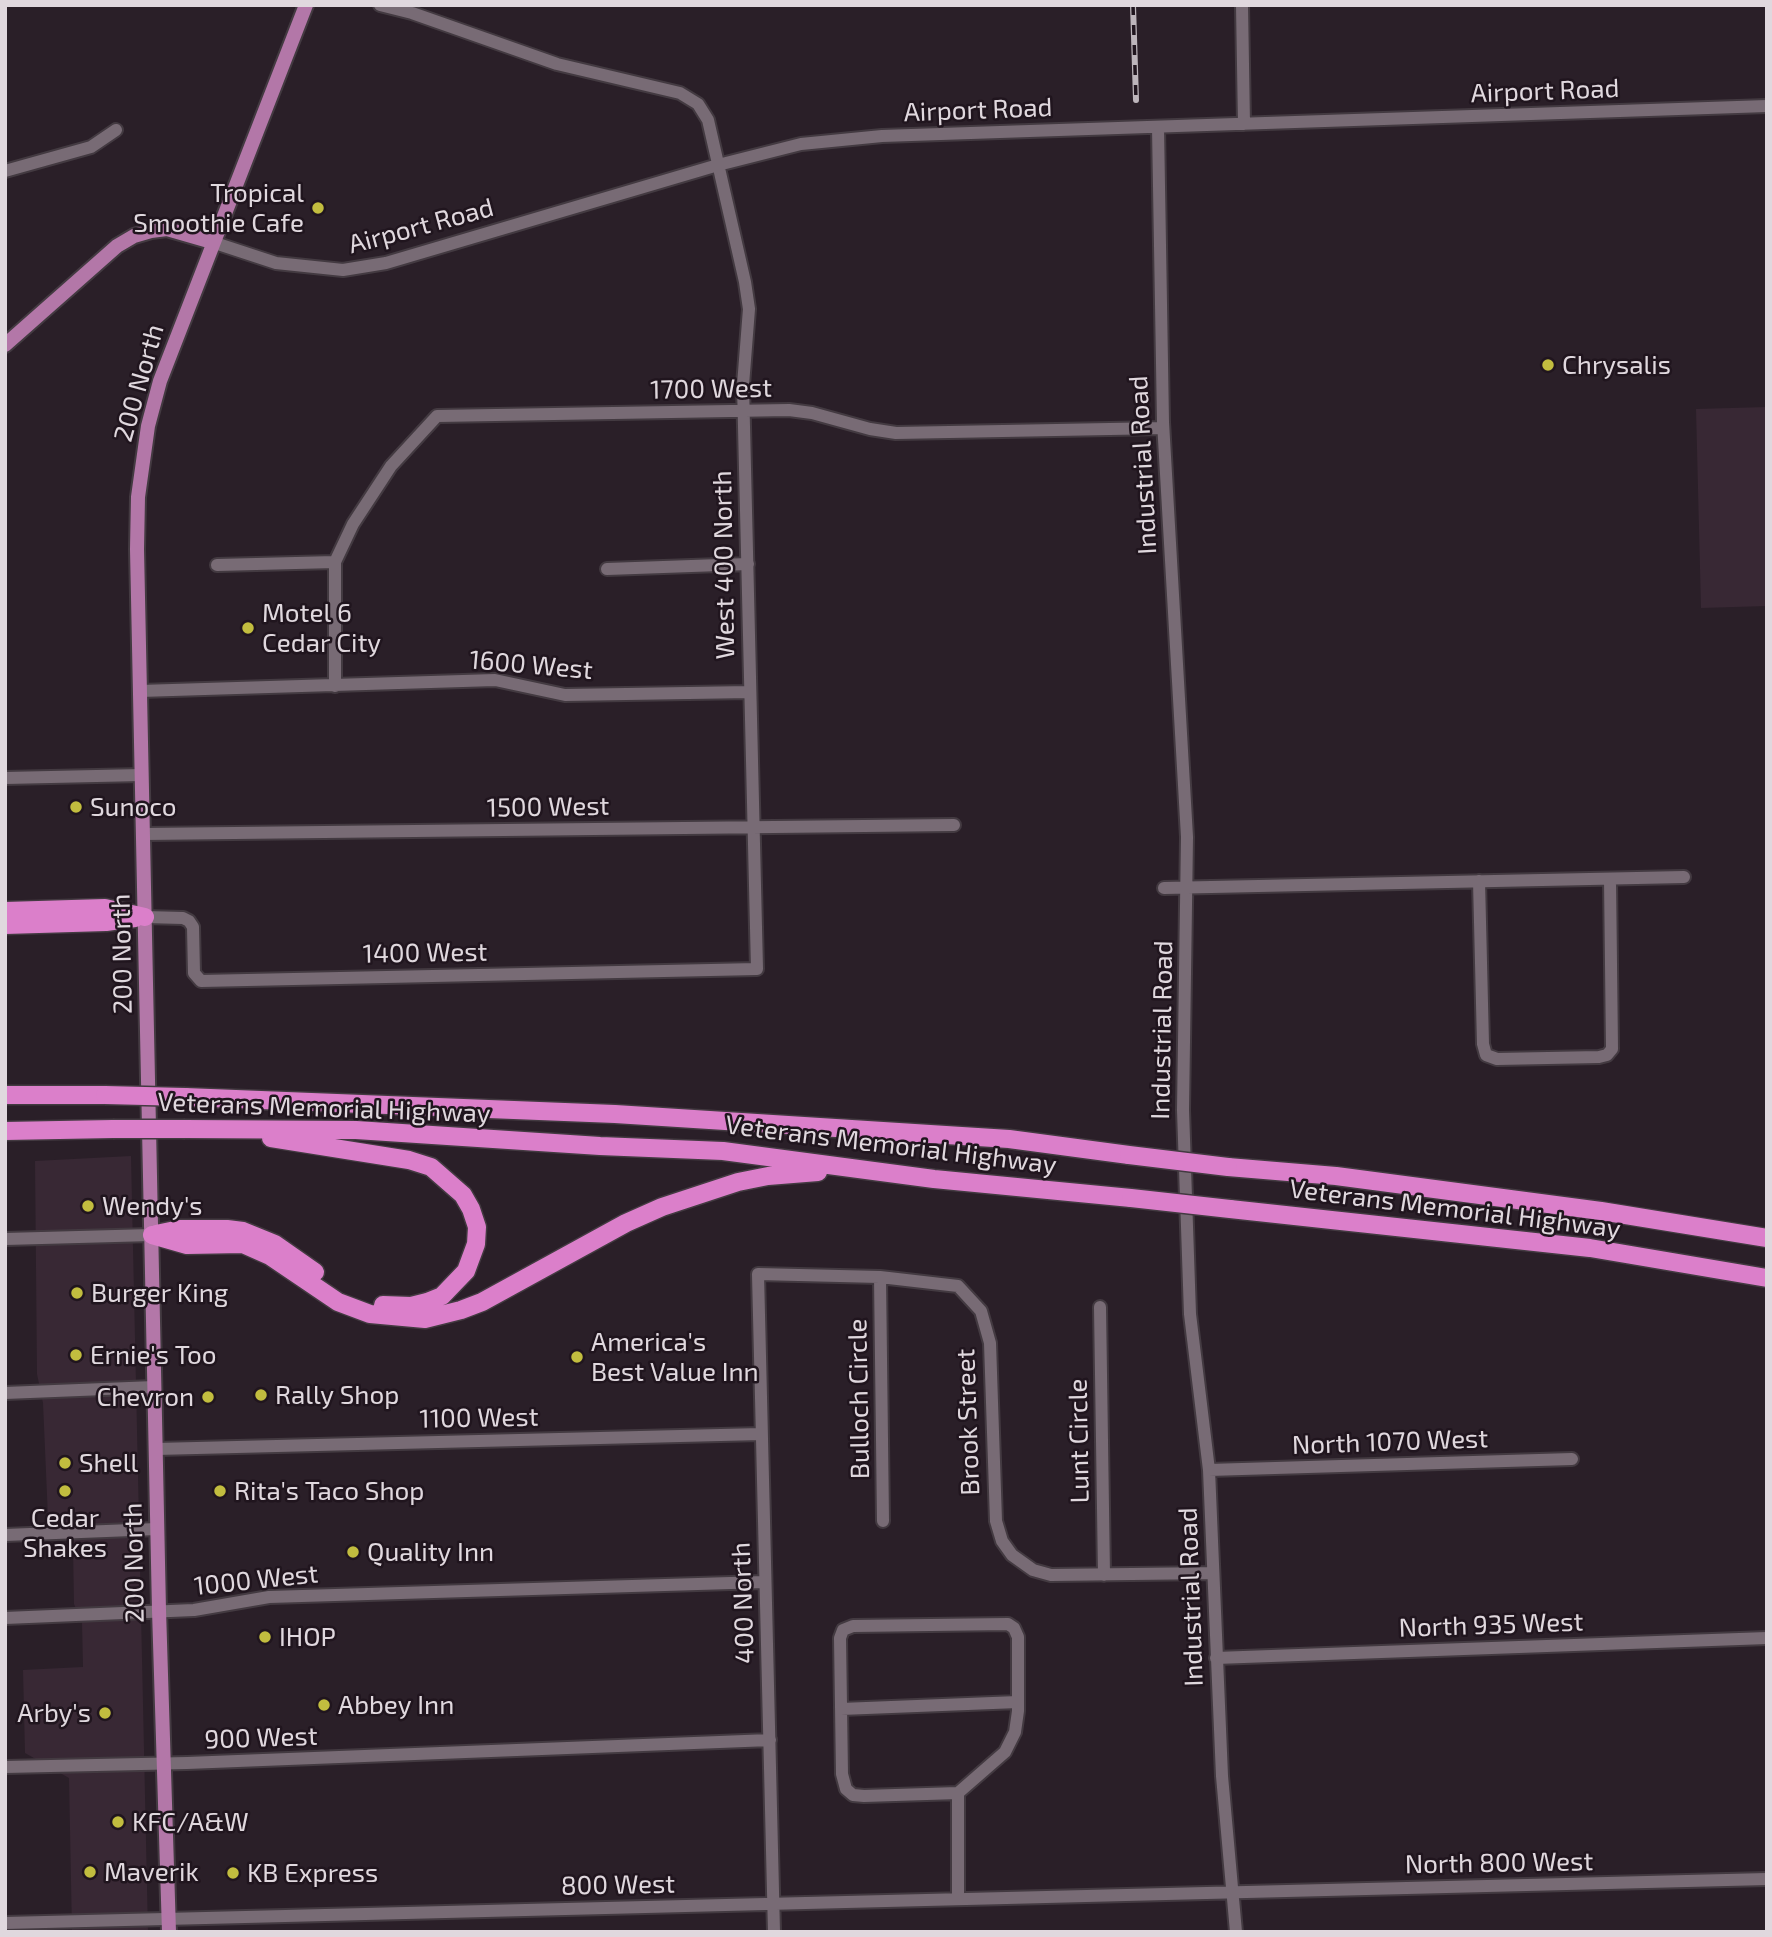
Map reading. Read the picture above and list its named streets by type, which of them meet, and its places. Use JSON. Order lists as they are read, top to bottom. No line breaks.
{"streets":{"highway":["Veterans Memorial Highway"],"main road":["200 North"],"street":["Airport Road","1700 West","Industrial Road","West 400 North","1600 West","1500 West","1400 West","Bulloch Circle","1100 West","Brook Street","Lunt Circle","North 1070 West","1000 West","400 North","North 935 West","900 West","North 800 West","800 West"]},"crossings":[["Airport Road","200 North"],["Airport Road","Industrial Road"],["Airport Road","West 400 North"],["200 North","1600 West"],["200 North","1500 West"],["200 North","1400 West"],["200 North","1100 West"],["200 North","1000 West"],["200 North","900 West"],["200 North","800 West"],["1700 West","Industrial Road"],["1700 West","West 400 North"],["1700 West","1600 West"],["Industrial Road","Brook Street"],["Industrial Road","North 1070 West"],["Industrial Road","North 935 West"],["Industrial Road","North 800 West"],["Industrial Road","800 West"],["West 400 North","1600 West"],["West 400 North","1500 West"],["West 400 North","1400 West"],["Bulloch Circle","Brook Street"],["1100 West","400 North"],["Brook Street","Lunt Circle"],["Brook Street","400 North"],["1000 West","400 North"],["400 North","900 West"],["400 North","800 West"],["North 800 West","800 West"]],"places":["Tropical Smoothie Cafe","Chrysalis","Motel 6 Cedar City","Sunoco","Wendy's","Burger King","Ernie's Too","America's Best Value Inn","Rally Shop","Chevron","Shell","Cedar Shakes","Rita's Taco Shop","Quality Inn","IHOP","Abbey Inn","Arby's","KFC/A&W","Maverik","KB Express"]}
